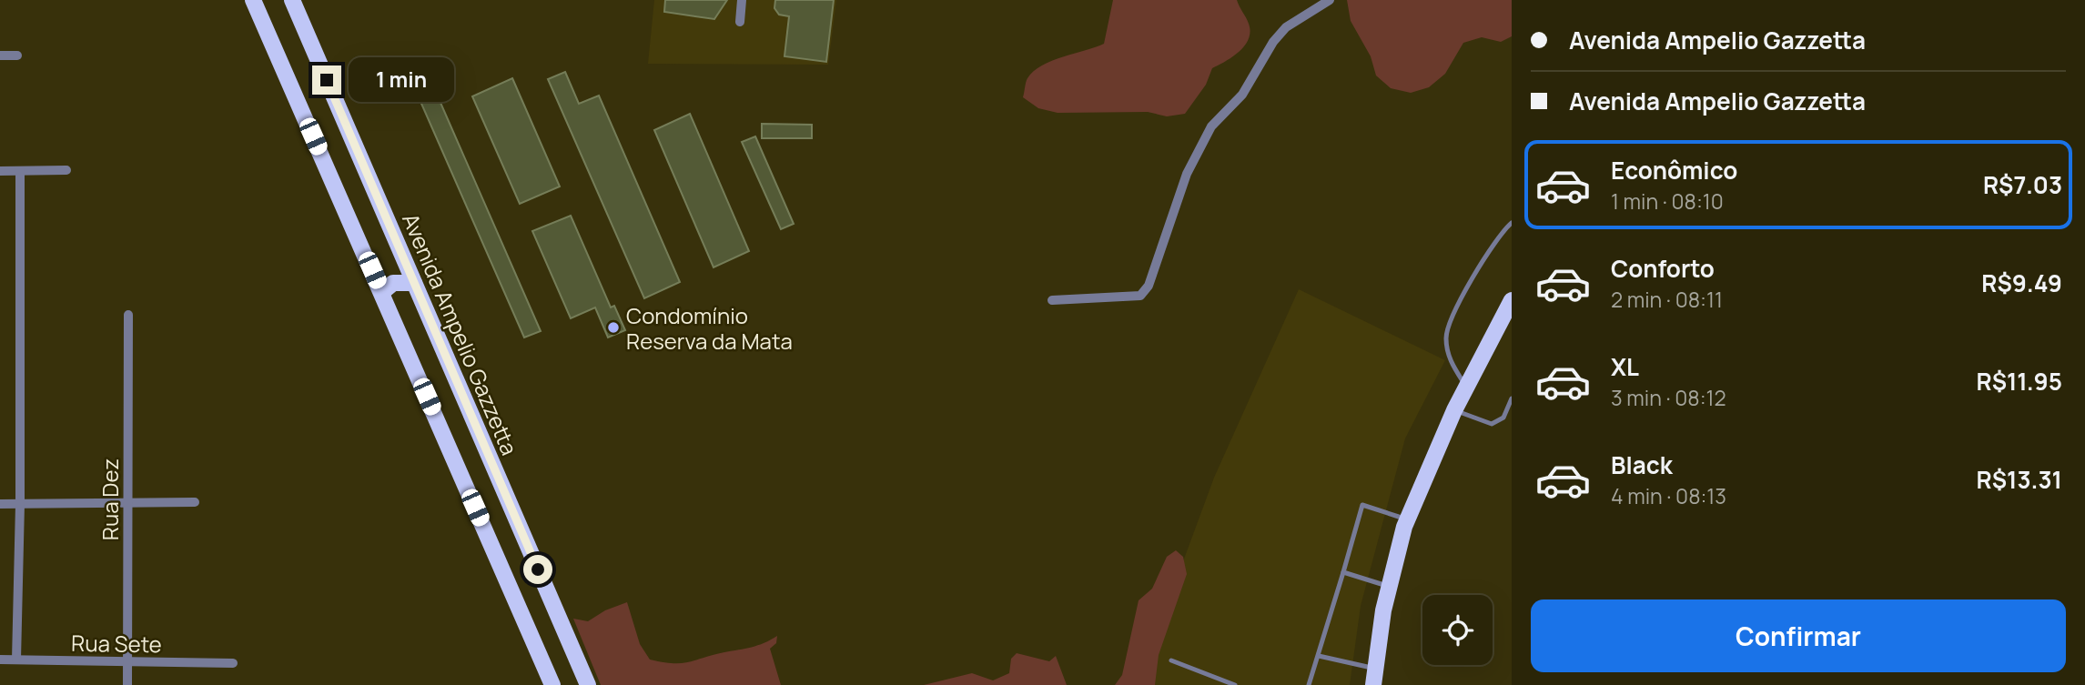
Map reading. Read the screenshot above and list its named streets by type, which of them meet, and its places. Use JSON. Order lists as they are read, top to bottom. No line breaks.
{"streets":{"main road":["Avenida Ampelio Gazzetta"],"street":["Rua Dez","Rua Sete"]},"crossings":[["Rua Dez","Rua Sete"]],"places":["Condomínio Reserva da Mata"],"page":{"banner":["Avenida Ampelio Gazzetta","Avenida Ampelio Gazzetta"],"bubble":"1 min","list":[{"name":"Econômico","note":"1 min · 08:10","value":"R$7.03"},{"name":"Conforto","note":"2 min · 08:11","value":"R$9.49"},{"name":"XL","note":"3 min · 08:12","value":"R$11.95"},{"name":"Black","note":"4 min · 08:13","value":"R$13.31"}],"buttons":"Confirmar"}}
